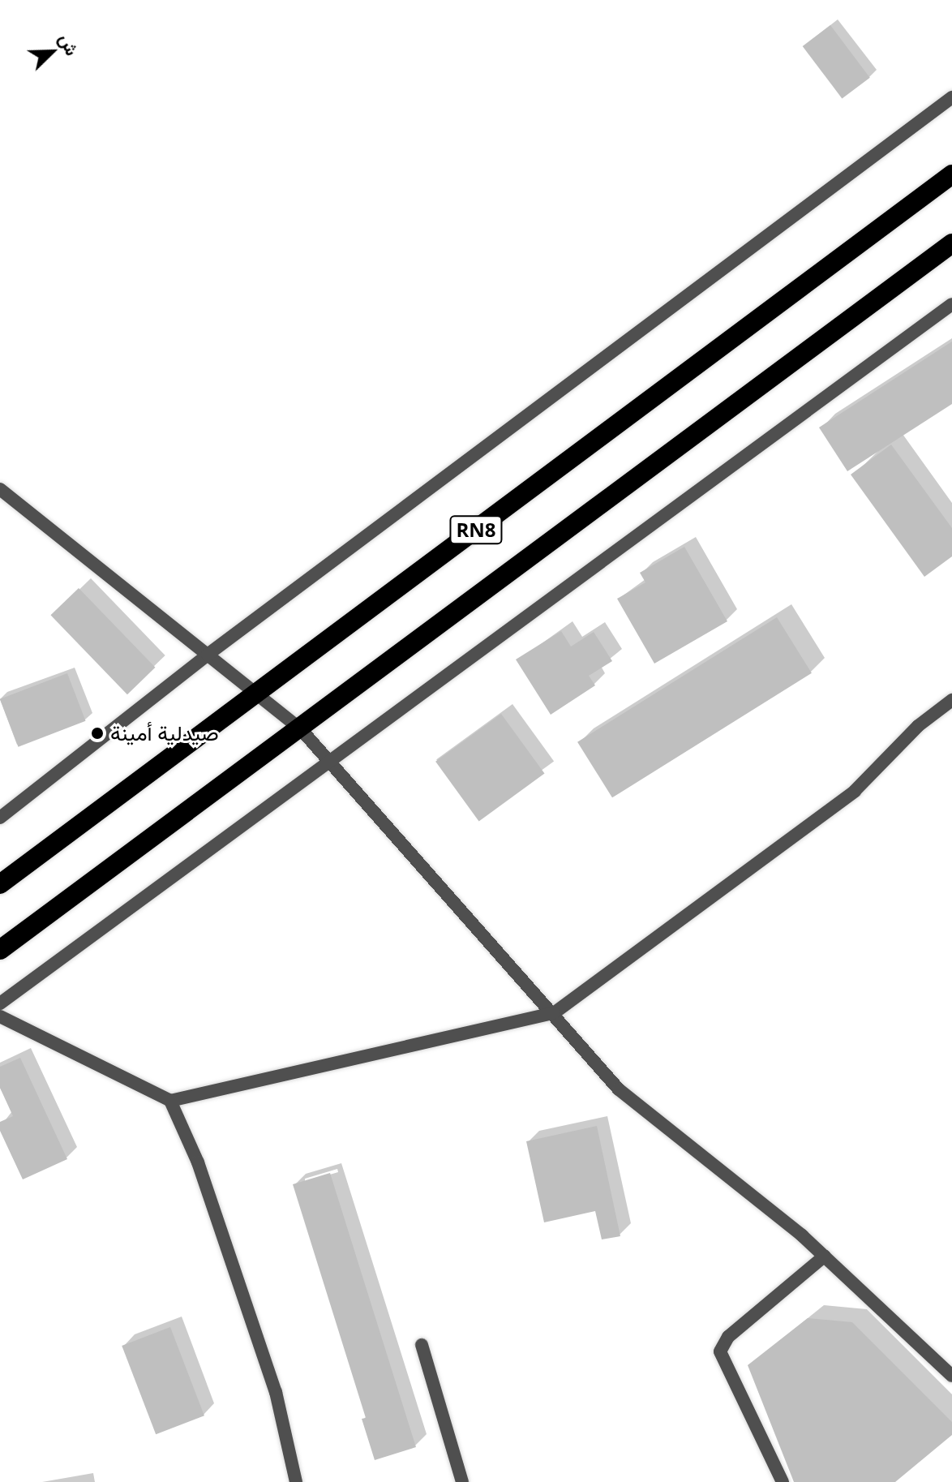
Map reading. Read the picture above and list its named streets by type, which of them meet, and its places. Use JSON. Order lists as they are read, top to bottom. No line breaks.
{"streets":{"highway":["RN8"]},"places":["صيدلية أمينة"],"north":"top right"}
